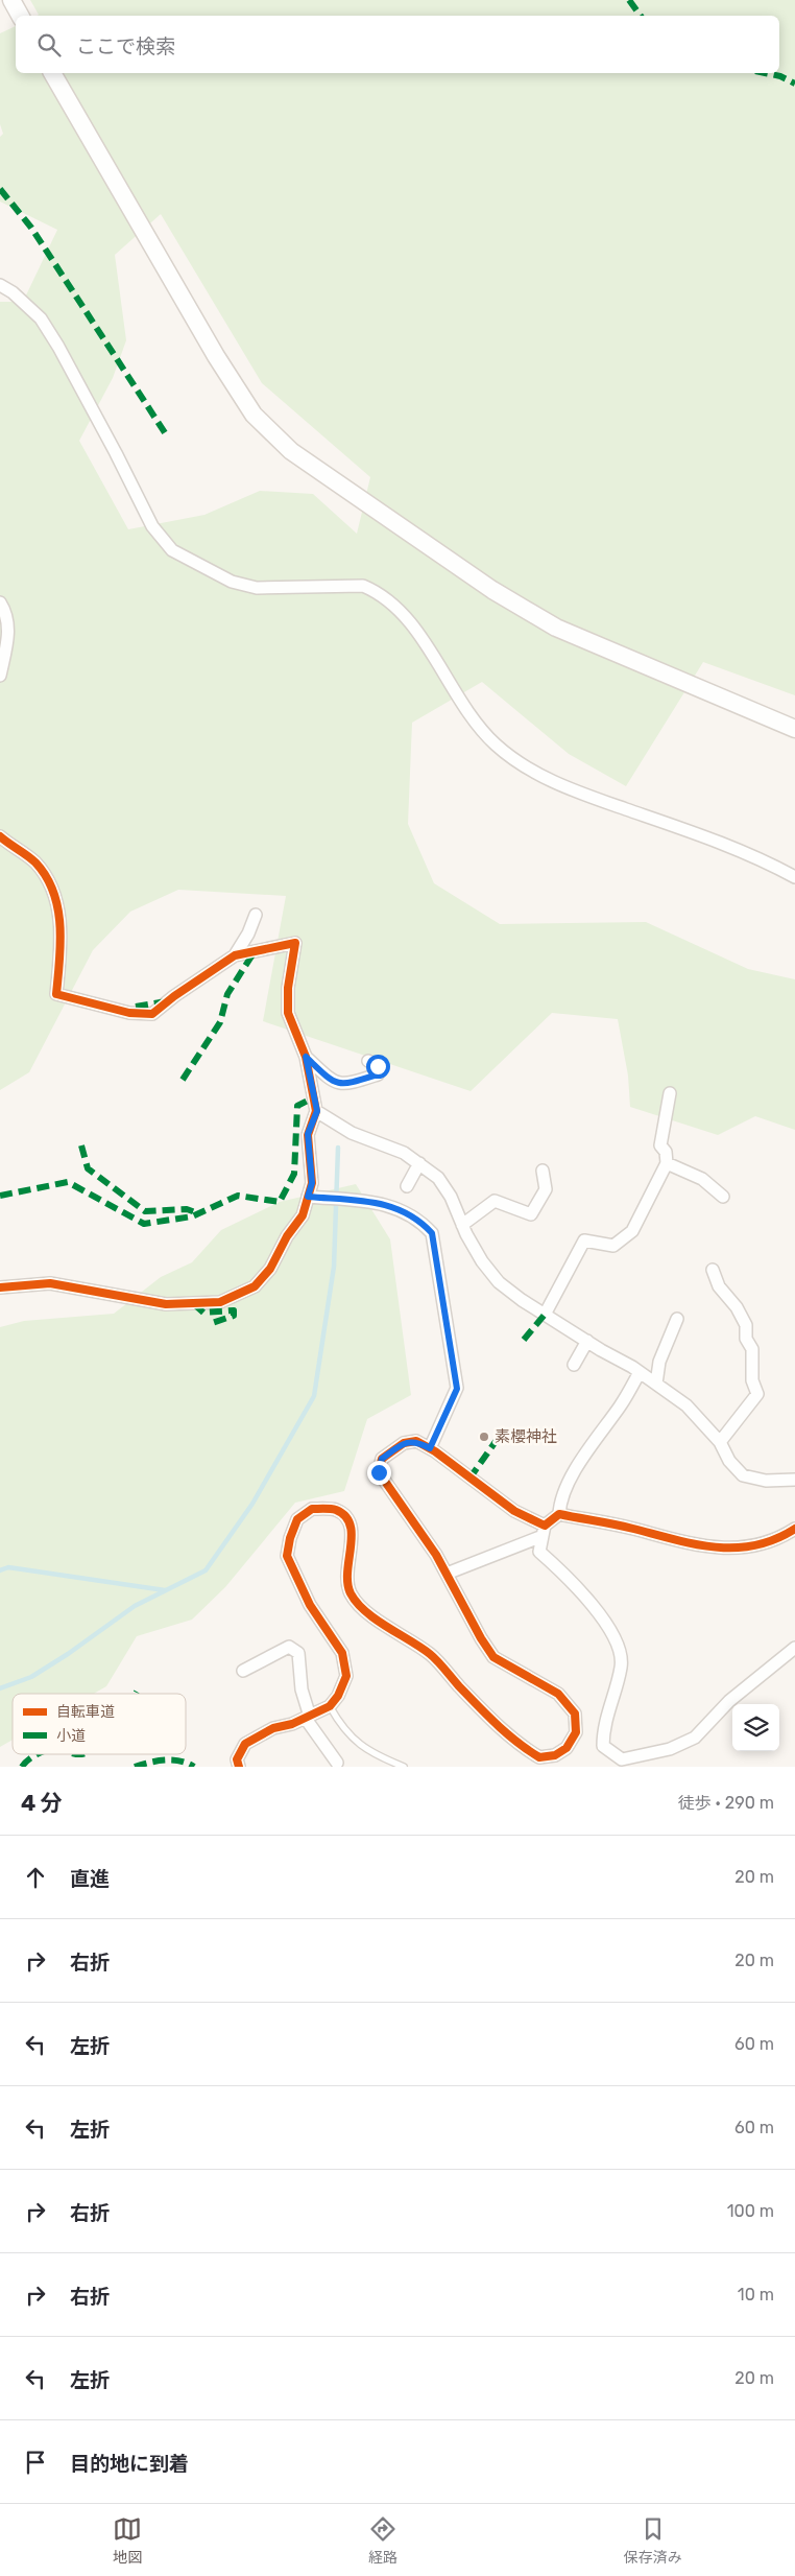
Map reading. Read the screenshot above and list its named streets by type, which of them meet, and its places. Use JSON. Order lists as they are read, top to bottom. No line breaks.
{"places":["素櫻神社"],"legend":["自転車道","小道"],"page":{"search":"ここで検索","heading":["4 分","徒歩 · 290 m"],"list":[["直進","20 m"],["右折","20 m"],["左折","60 m"],["左折","60 m"],["右折","100 m"],["右折","10 m"],["左折","20 m"],"目的地に到着"],"nav":["地図","経路","保存済み"]}}
